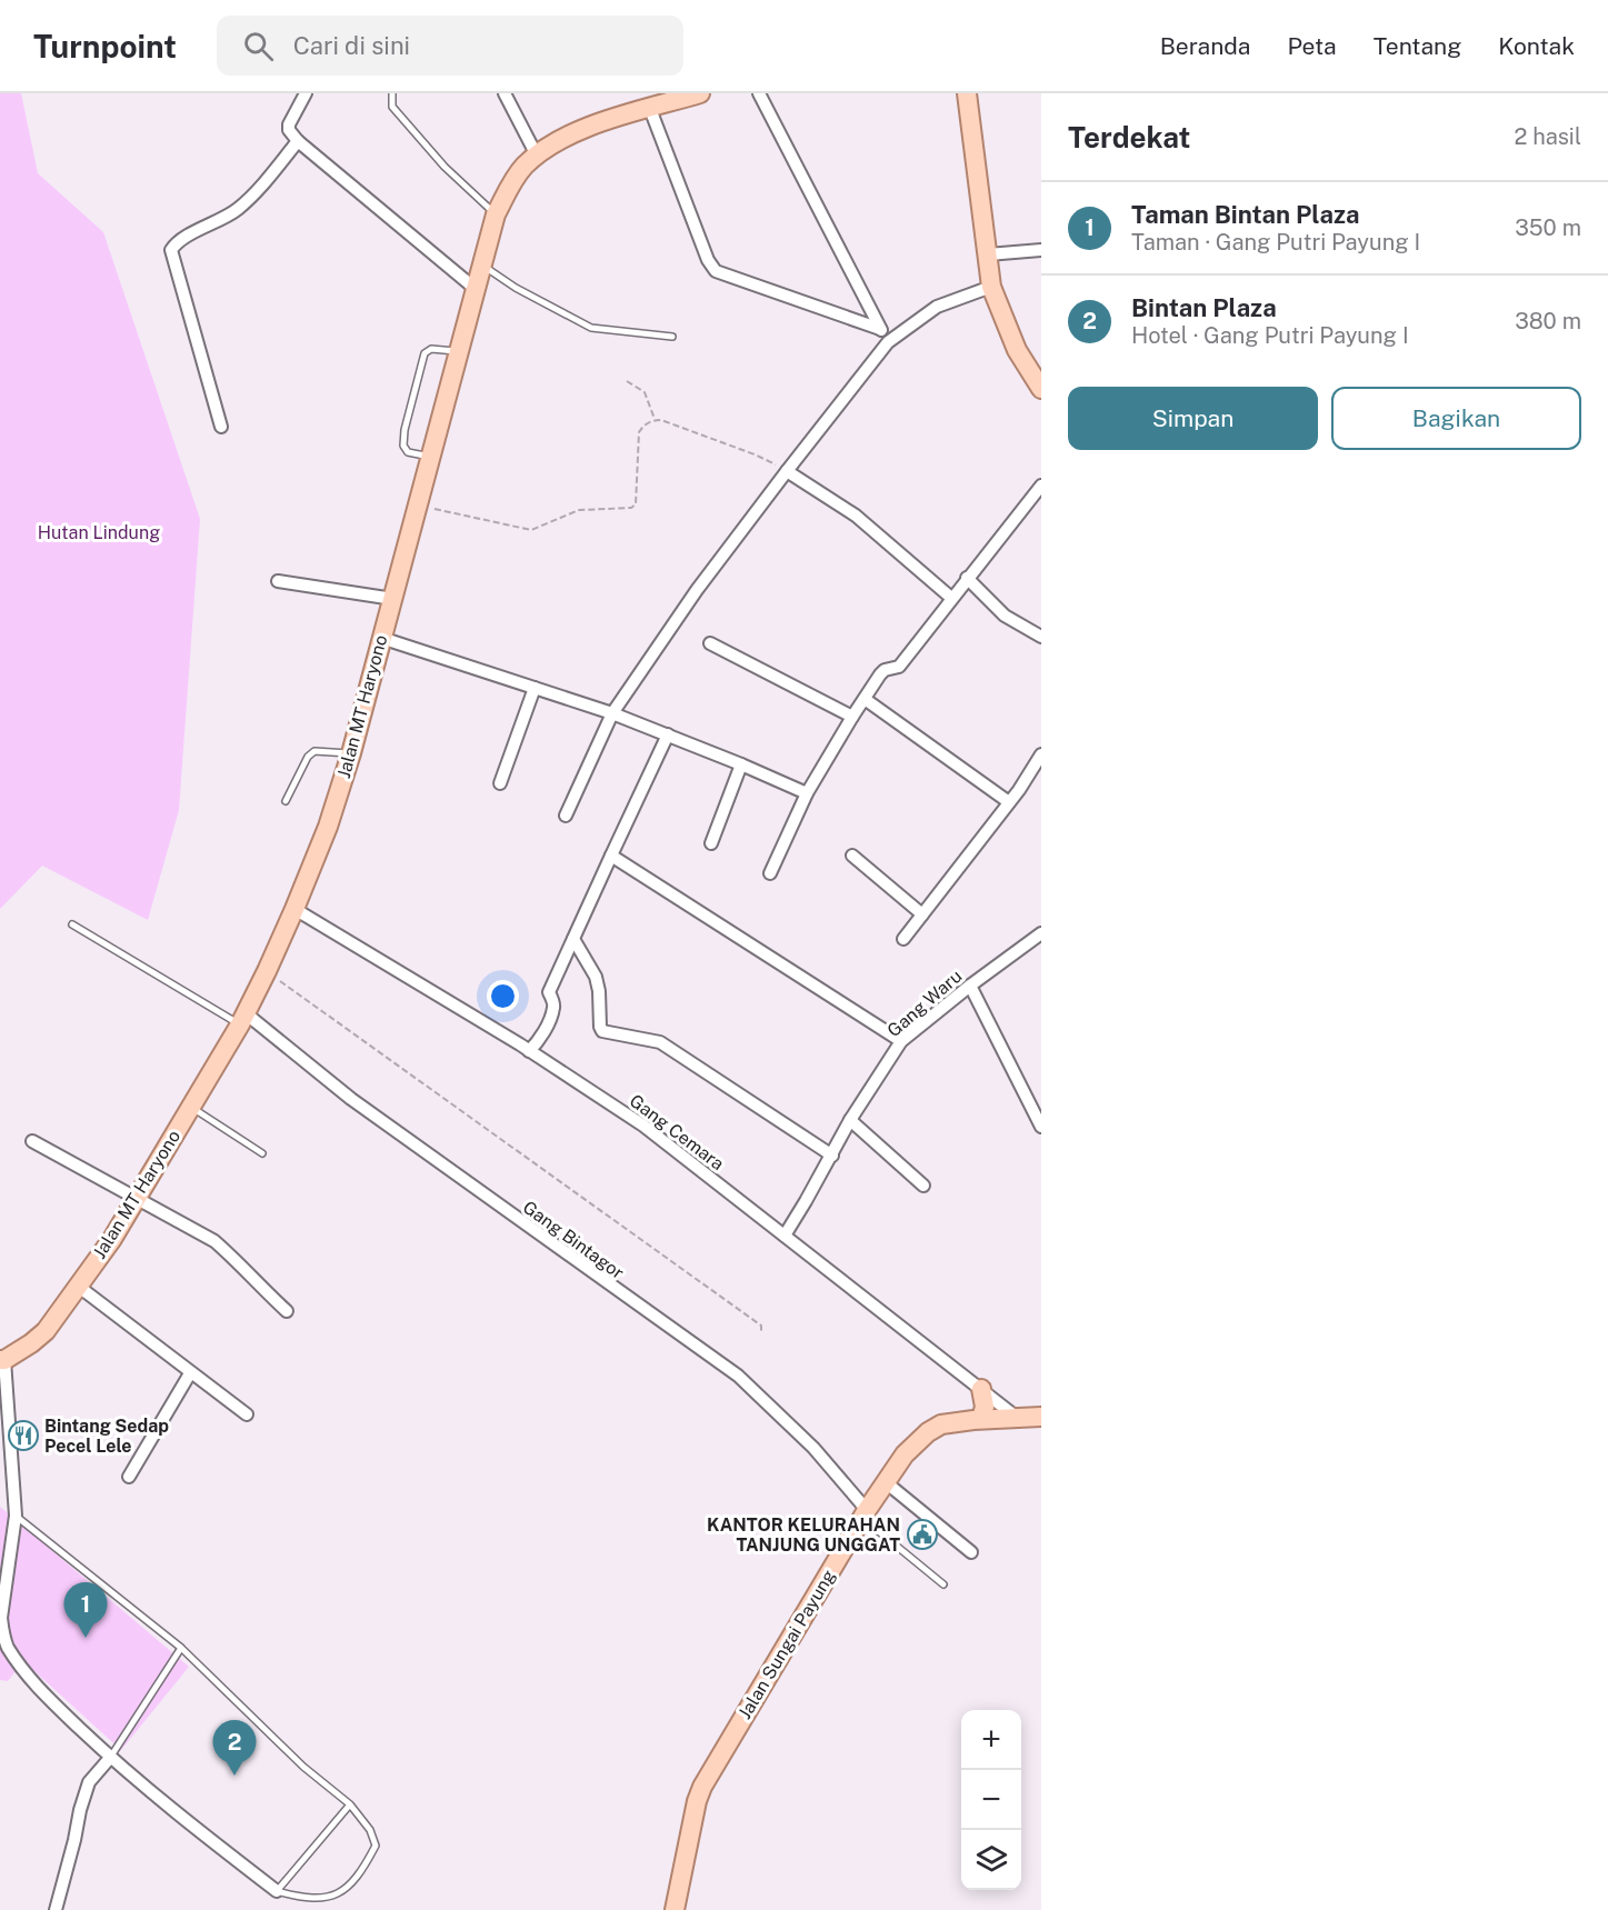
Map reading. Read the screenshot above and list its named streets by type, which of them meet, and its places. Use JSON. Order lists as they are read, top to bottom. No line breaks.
{"streets":{"main road":["Jalan MT Haryono","Jalan Sungai Payung"],"street":["Gang Waru","Gang Cemara","Gang Bintagor"]},"crossings":[["Jalan MT Haryono","Gang Cemara"],["Jalan MT Haryono","Gang Bintagor"],["Gang Cemara","Jalan Sungai Payung"],["Gang Bintagor","Jalan Sungai Payung"]],"parks":["Hutan Lindung"],"places":{"restaurant":["Bintang Sedap Pecel Lele"],"public building":["KANTOR KELURAHAN TANJUNG UNGGAT"]},"page":{"header":"Turnpoint","search":"Cari di sini","nav":["Beranda","Peta","Tentang","Kontak"],"heading":["Terdekat","2 hasil"],"list":[{"mark":"1","name":"Taman Bintan Plaza","note":"Taman · Gang Putri Payung I","value":"350 m"},{"mark":"2","name":"Bintan Plaza","note":"Hotel · Gang Putri Payung I","value":"380 m"}],"buttons":["Simpan","Bagikan"],"pins":["1","2"],"map_buttons":["+","−"]}}
